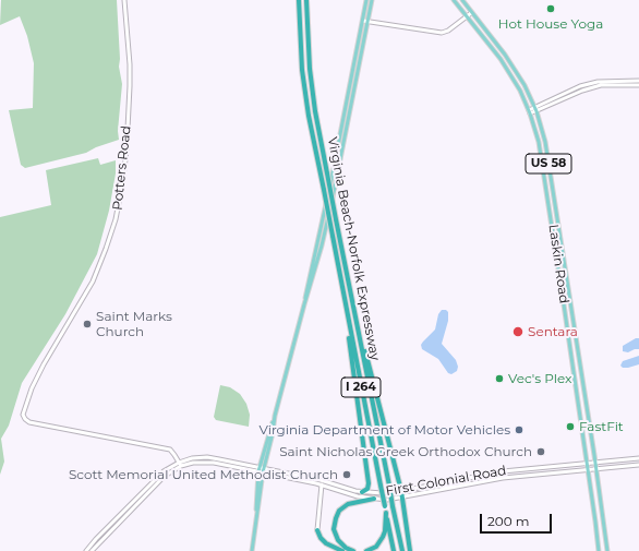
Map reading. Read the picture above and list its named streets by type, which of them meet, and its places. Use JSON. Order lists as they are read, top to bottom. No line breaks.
{"streets":{"highway":["Virginia Beach-Norfolk Expressway","I 264"],"main road":["US 58","Potters Road","Laskin Road","First Colonial Road"]},"crossings":[["Potters Road","First Colonial Road"],["Laskin Road","First Colonial Road"]],"places":["Hot House Yoga","Saint Marks Church","Sentara","Vec's Plex","FastFit","Virginia Department of Motor Vehicles","Saint Nicholas Greek Orthodox Church","Scott Memorial United Methodist Church"],"scale_bar":"200 m"}
